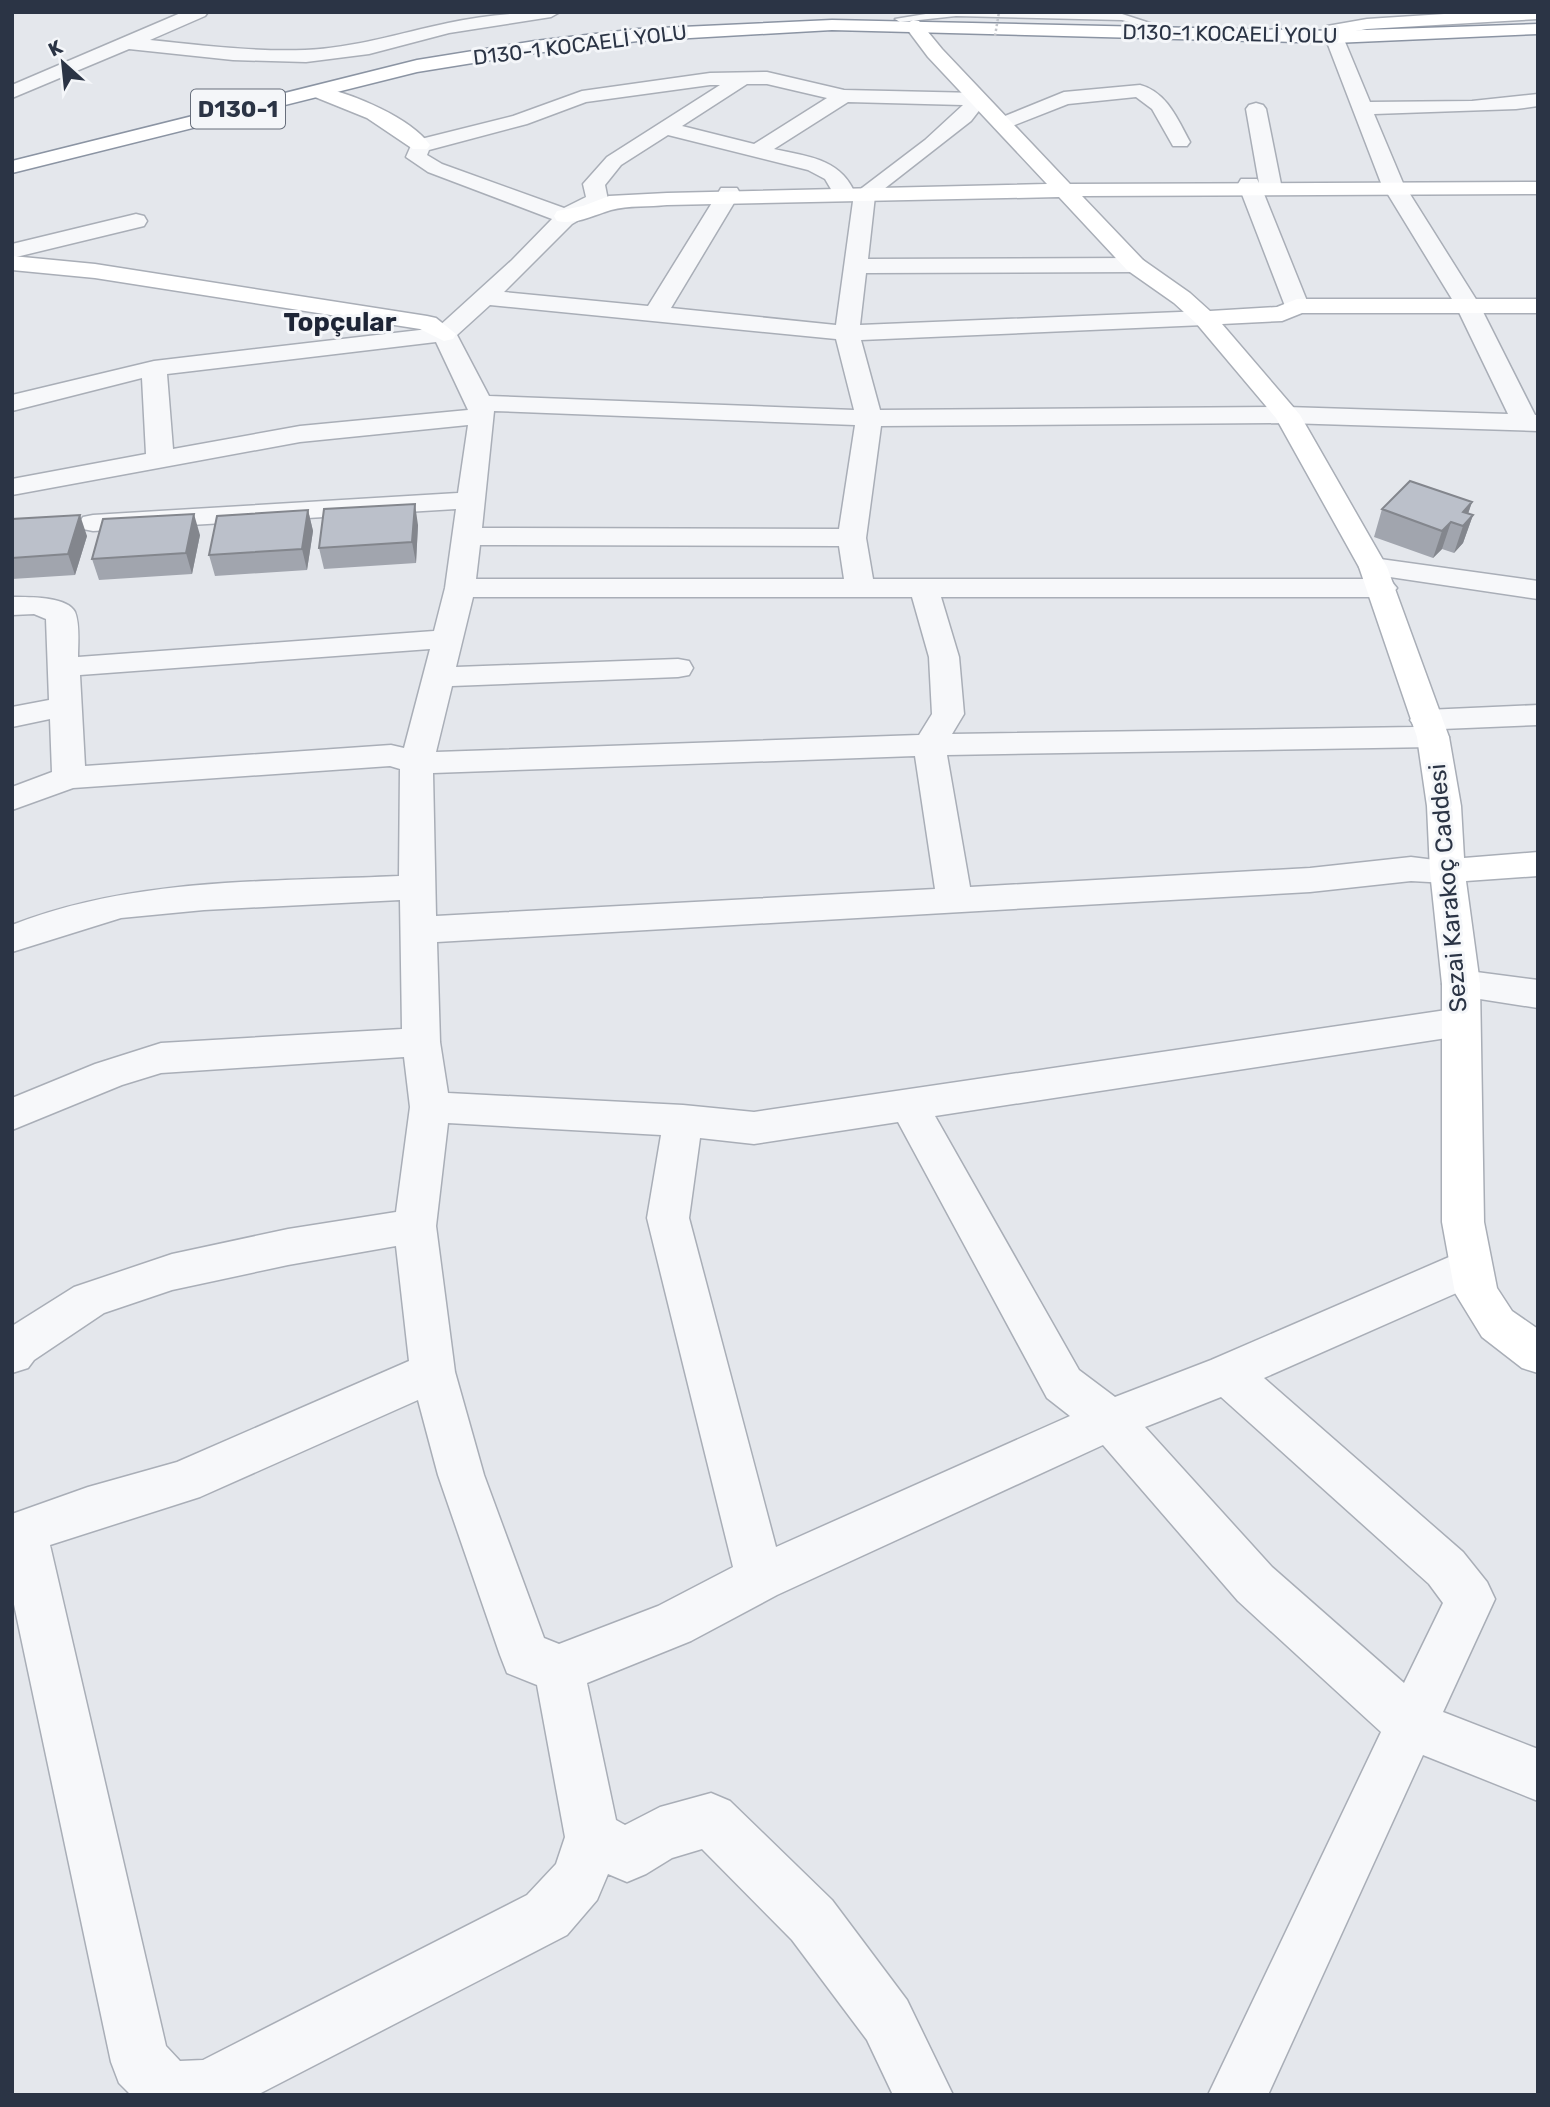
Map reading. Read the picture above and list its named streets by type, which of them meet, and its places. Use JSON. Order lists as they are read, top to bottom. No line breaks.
{"streets":{"main road":["D130-1 KOCAELİ YOLU","D130-1","Sezai Karakoç Caddesi"]},"crossings":[["D130-1 KOCAELİ YOLU","D130-1"],["D130-1 KOCAELİ YOLU","Sezai Karakoç Caddesi"],["D130-1","Sezai Karakoç Caddesi"]],"districts":["Topçular"],"north":"top left"}
